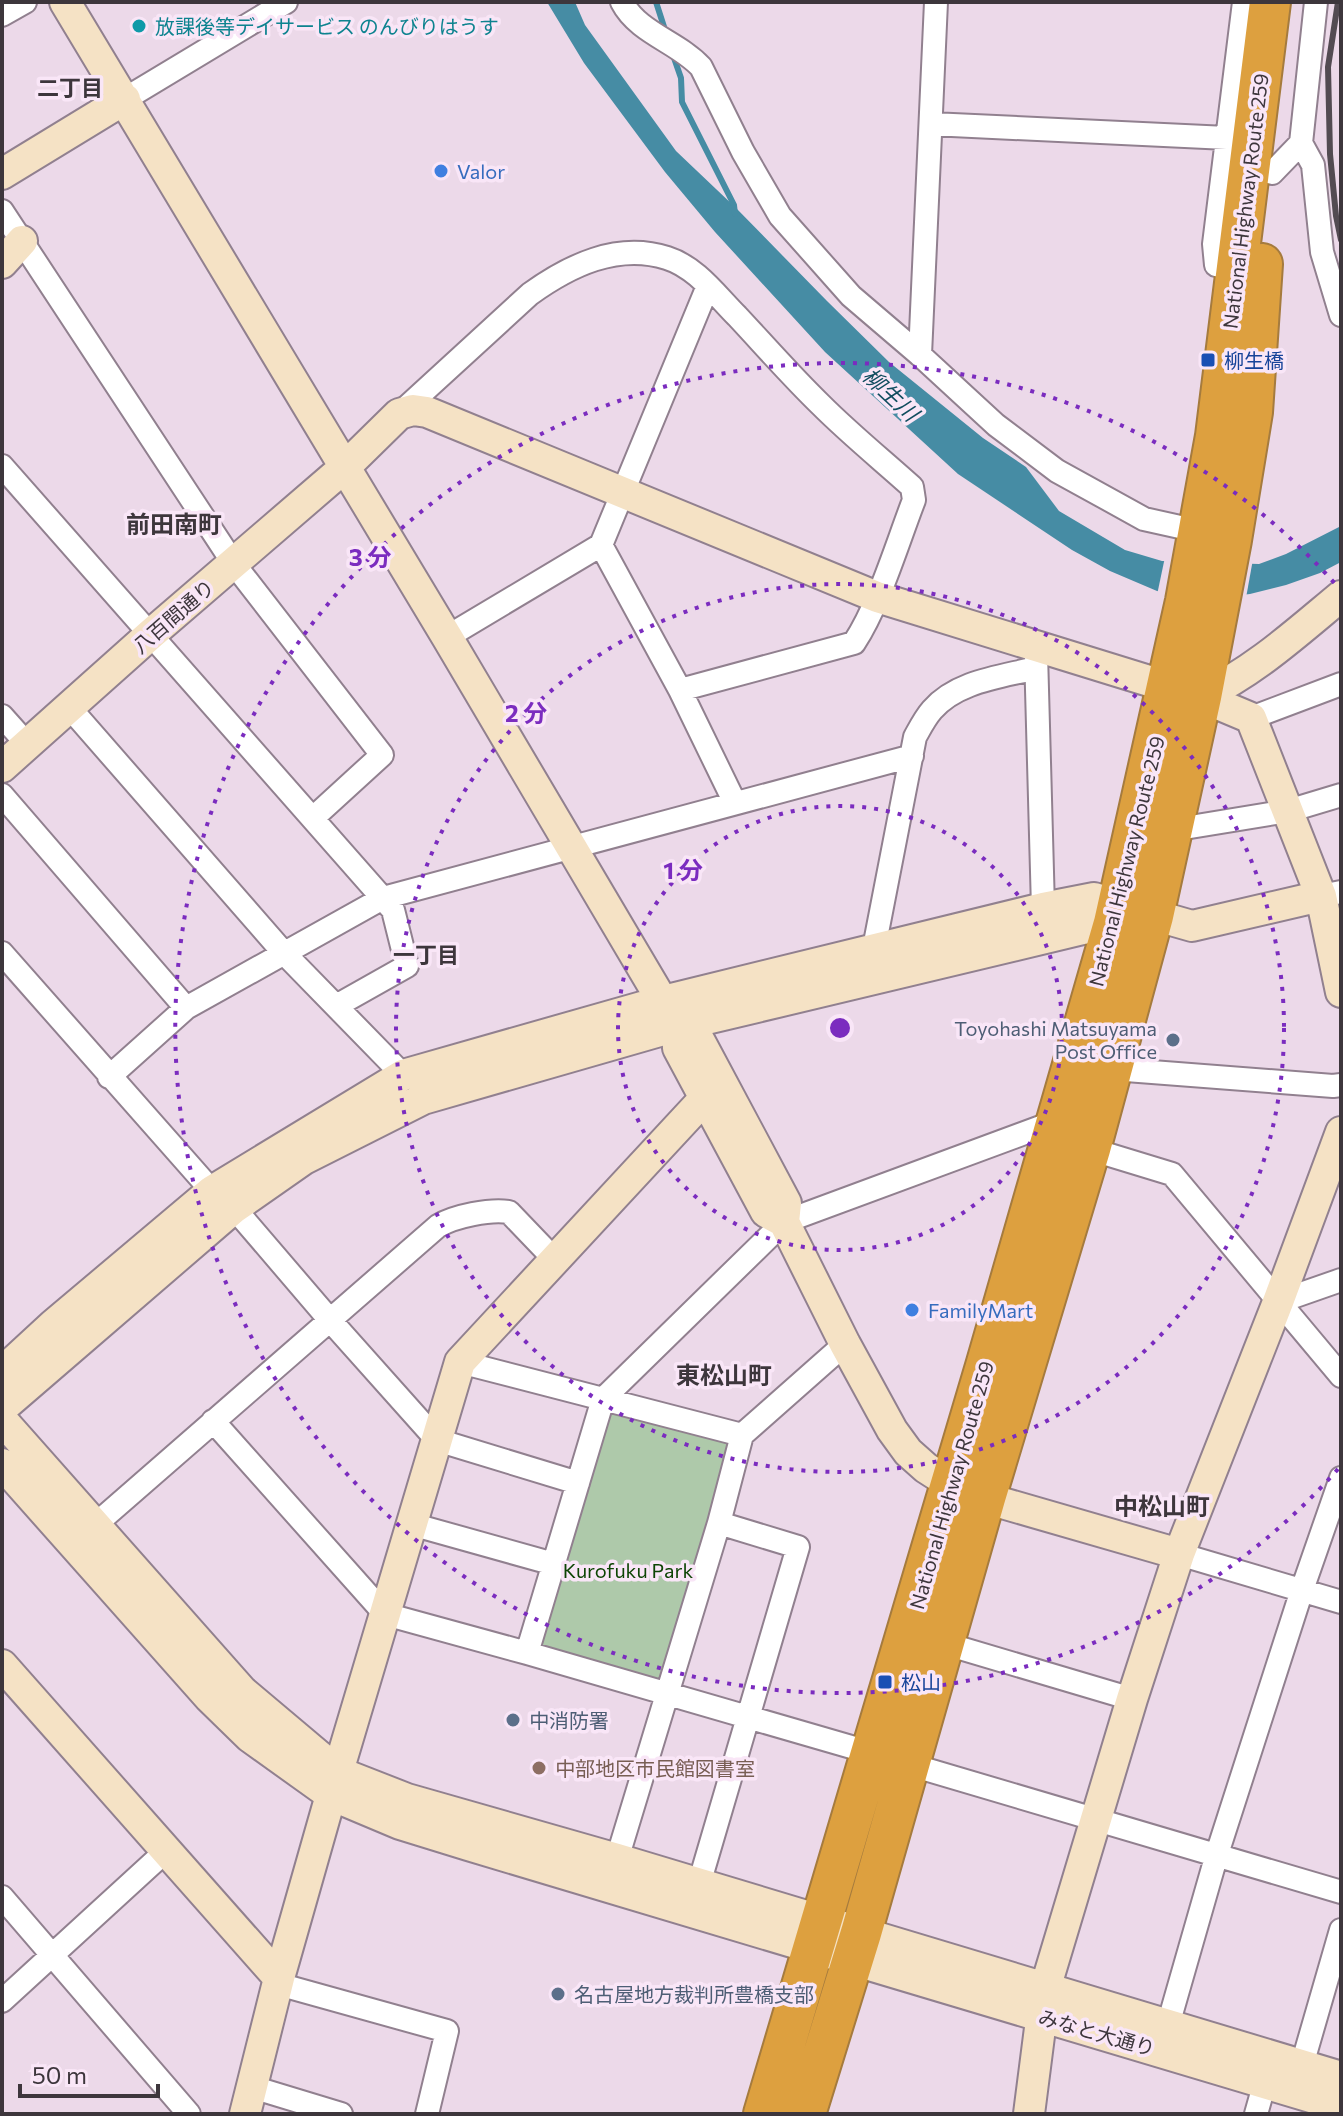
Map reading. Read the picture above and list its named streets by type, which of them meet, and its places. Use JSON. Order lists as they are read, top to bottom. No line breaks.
{"streets":{"highway":["National Highway Route 259"],"street":["八百間通り","みなと大通り"]},"crossings":[["National Highway Route 259","みなと大通り"]],"districts":["二丁目","前田南町","一丁目","東松山町","中松山町"],"water":["柳生川"],"parks":["Kurofuku Park"],"places":{"other":["放課後等デイサービス のんびりはうす","Valor","Toyohashi Matsuyama Post Office","FamilyMart","中消防署","中部地区市民館図書室","名古屋地方裁判所豊橋支部"],"transit":["柳生橋","松山"]},"scale_bar":"50 m","rings":["3 分","2 分","1 分"]}
